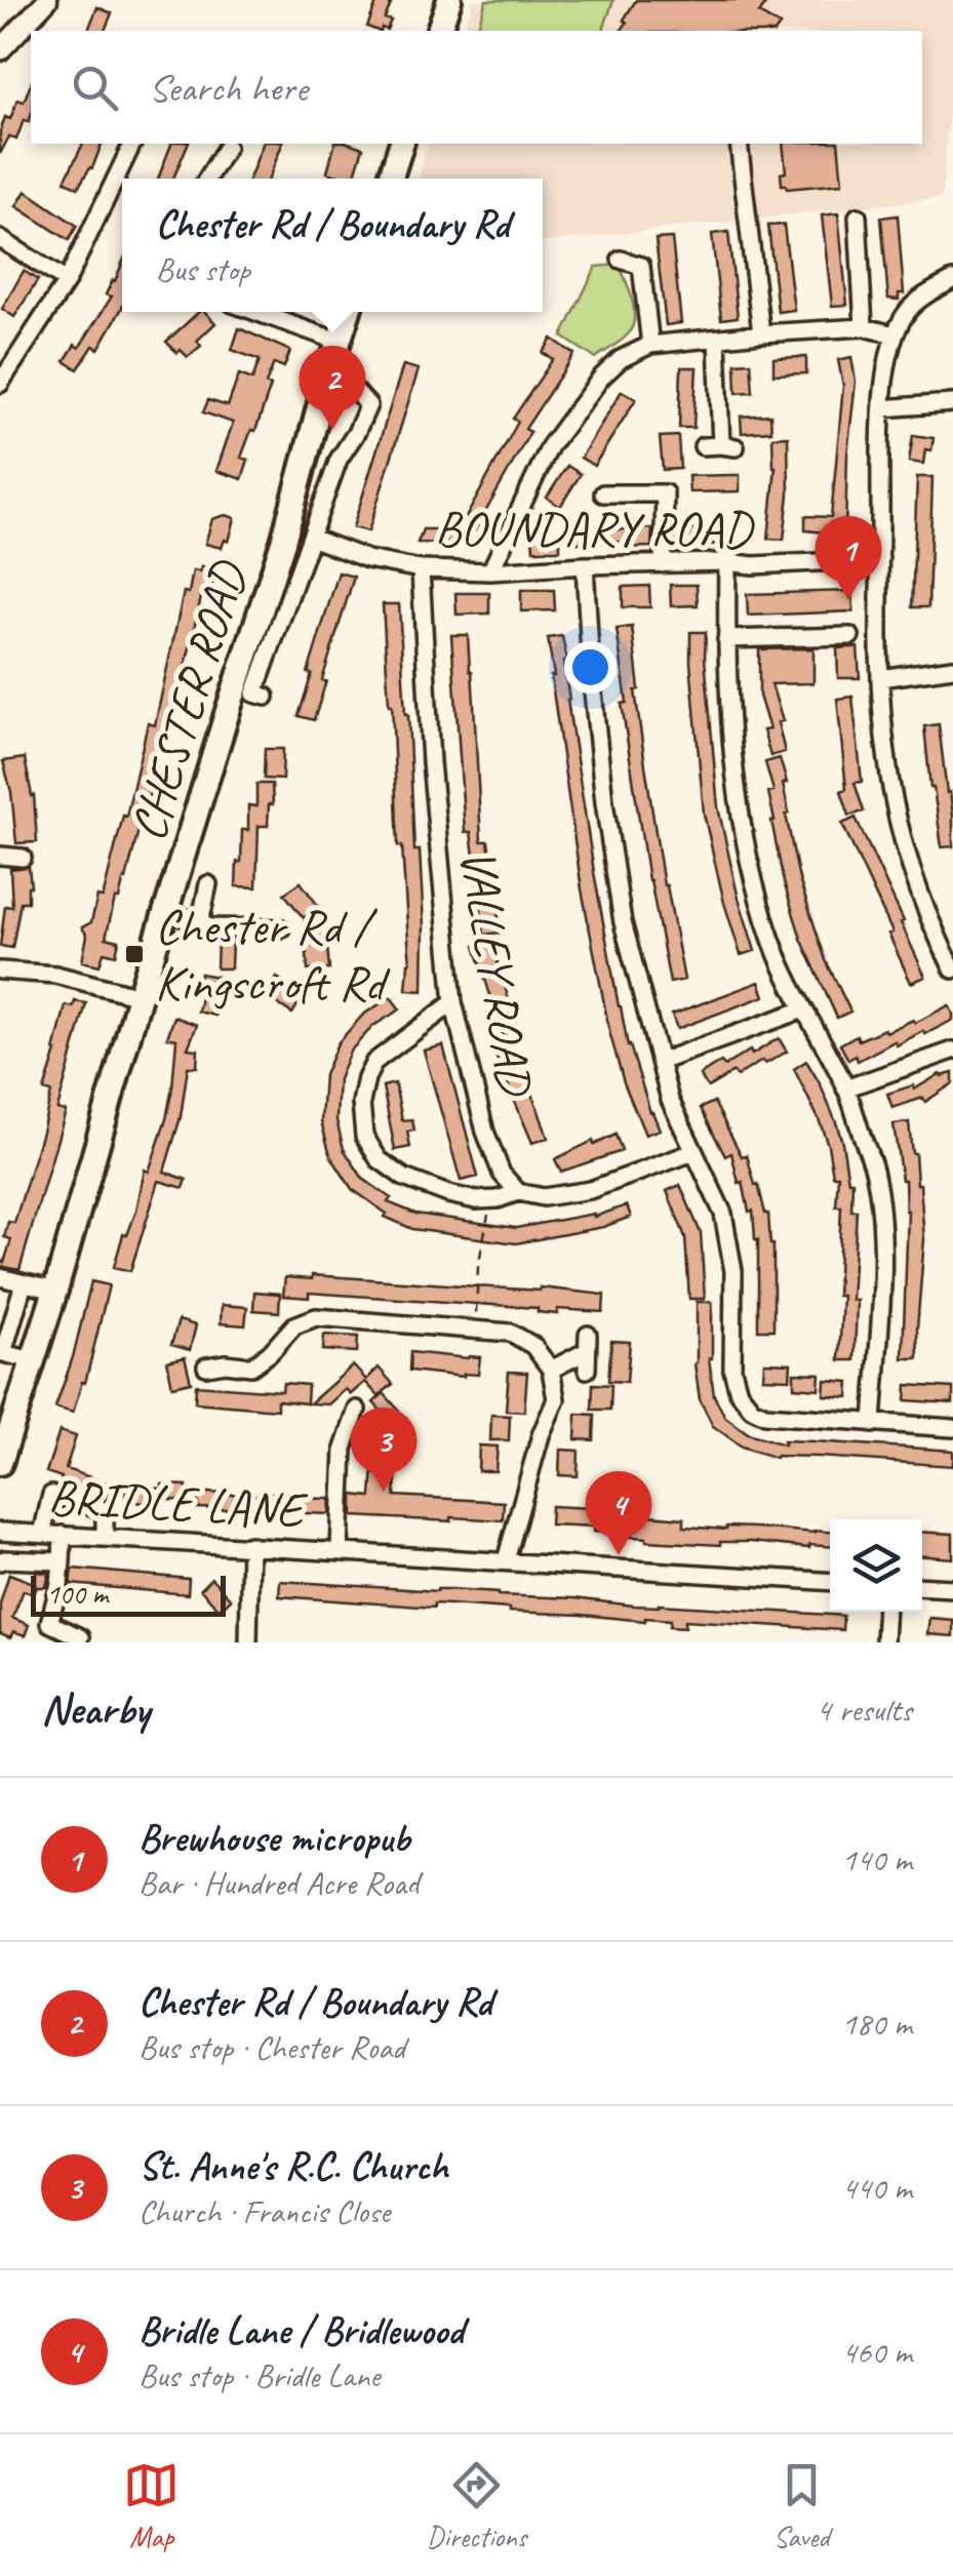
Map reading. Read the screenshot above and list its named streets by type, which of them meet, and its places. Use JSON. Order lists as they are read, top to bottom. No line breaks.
{"streets":{"highway":["CHESTER ROAD"],"street":["BOUNDARY ROAD","VALLEY ROAD","BRIDLE LANE"]},"crossings":[["BOUNDARY ROAD","CHESTER ROAD"],["BOUNDARY ROAD","VALLEY ROAD"]],"places":{"transit":["Chester Rd / Kingscroft Rd"]},"scale_bar":"100 m","page":{"search":"Search here","popup":["Chester Rd / Boundary Rd","Bus stop"],"pins":["2","1","3","4"],"scale":"100 m","heading":["Nearby","4 results"],"list":[{"mark":"1","name":"Brewhouse micropub","note":"Bar · Hundred Acre Road","value":"140 m"},{"mark":"2","name":"Chester Rd / Boundary Rd","note":"Bus stop · Chester Road","value":"180 m"},{"mark":"3","name":"St. Anne's R.C. Church","note":"Church · Francis Close","value":"440 m"},{"mark":"4","name":"Bridle Lane / Bridlewood","note":"Bus stop · Bridle Lane","value":"460 m"}],"nav":["Map","Directions","Saved"]}}
